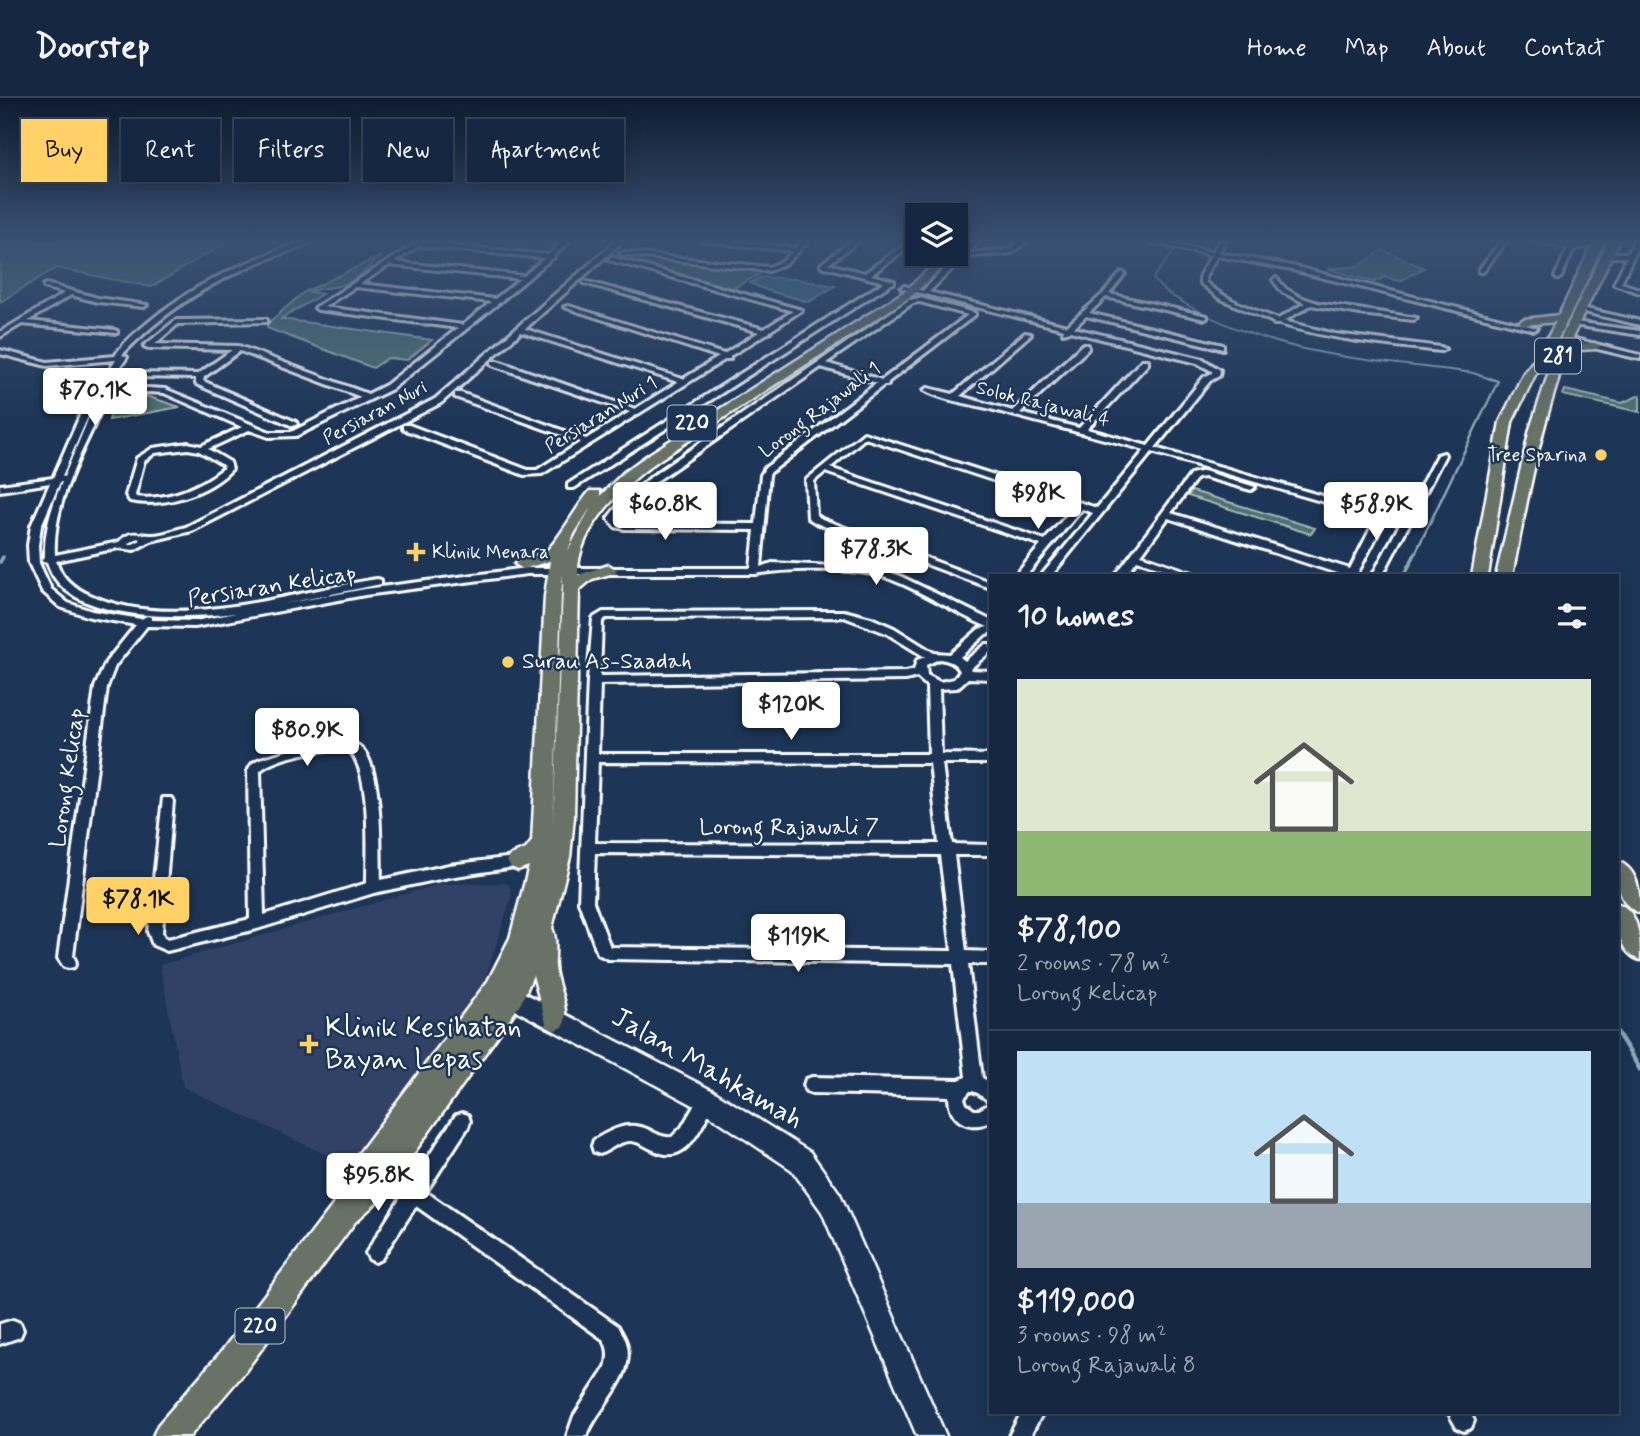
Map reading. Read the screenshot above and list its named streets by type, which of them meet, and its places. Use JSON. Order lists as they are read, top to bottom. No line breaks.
{"streets":{"main road":["281","220","Jalan Mahkamah"],"street":["Solok Rajawali 4","Lorong Rajawali 1","Persiaran Nuri","Persiaran Nuri 1","Persiaran Kelicap","Lorong Kelicap","Lorong Rajawali 7"]},"crossings":[["Persiaran Nuri","Persiaran Nuri 1"],["220","Persiaran Kelicap"],["220","Jalan Mahkamah"],["Persiaran Kelicap","Lorong Kelicap"]],"places":{"other":["Tree Sparina","Surau As-Saadah"],"health":["Klinik Menara","Klinik Kesihatan Bayan Lepas"]},"page":{"header":"Doorstep","nav":["Home","Map","About","Contact"],"chip":["Buy","Rent","Filters","New","Apartment"],"price":["$70.1K","$98K","$60.8K","$58.9K","$78.3K","$120K","$80.9K","$78.1K","$119K","$95.8K"],"heading":"10 homes","list":[{"name":"$78,100","note":"2 rooms · 78 m² · Lorong Kelicap"},{"name":"$119,000","note":"3 rooms · 98 m² · Lorong Rajawali 8"}]}}
